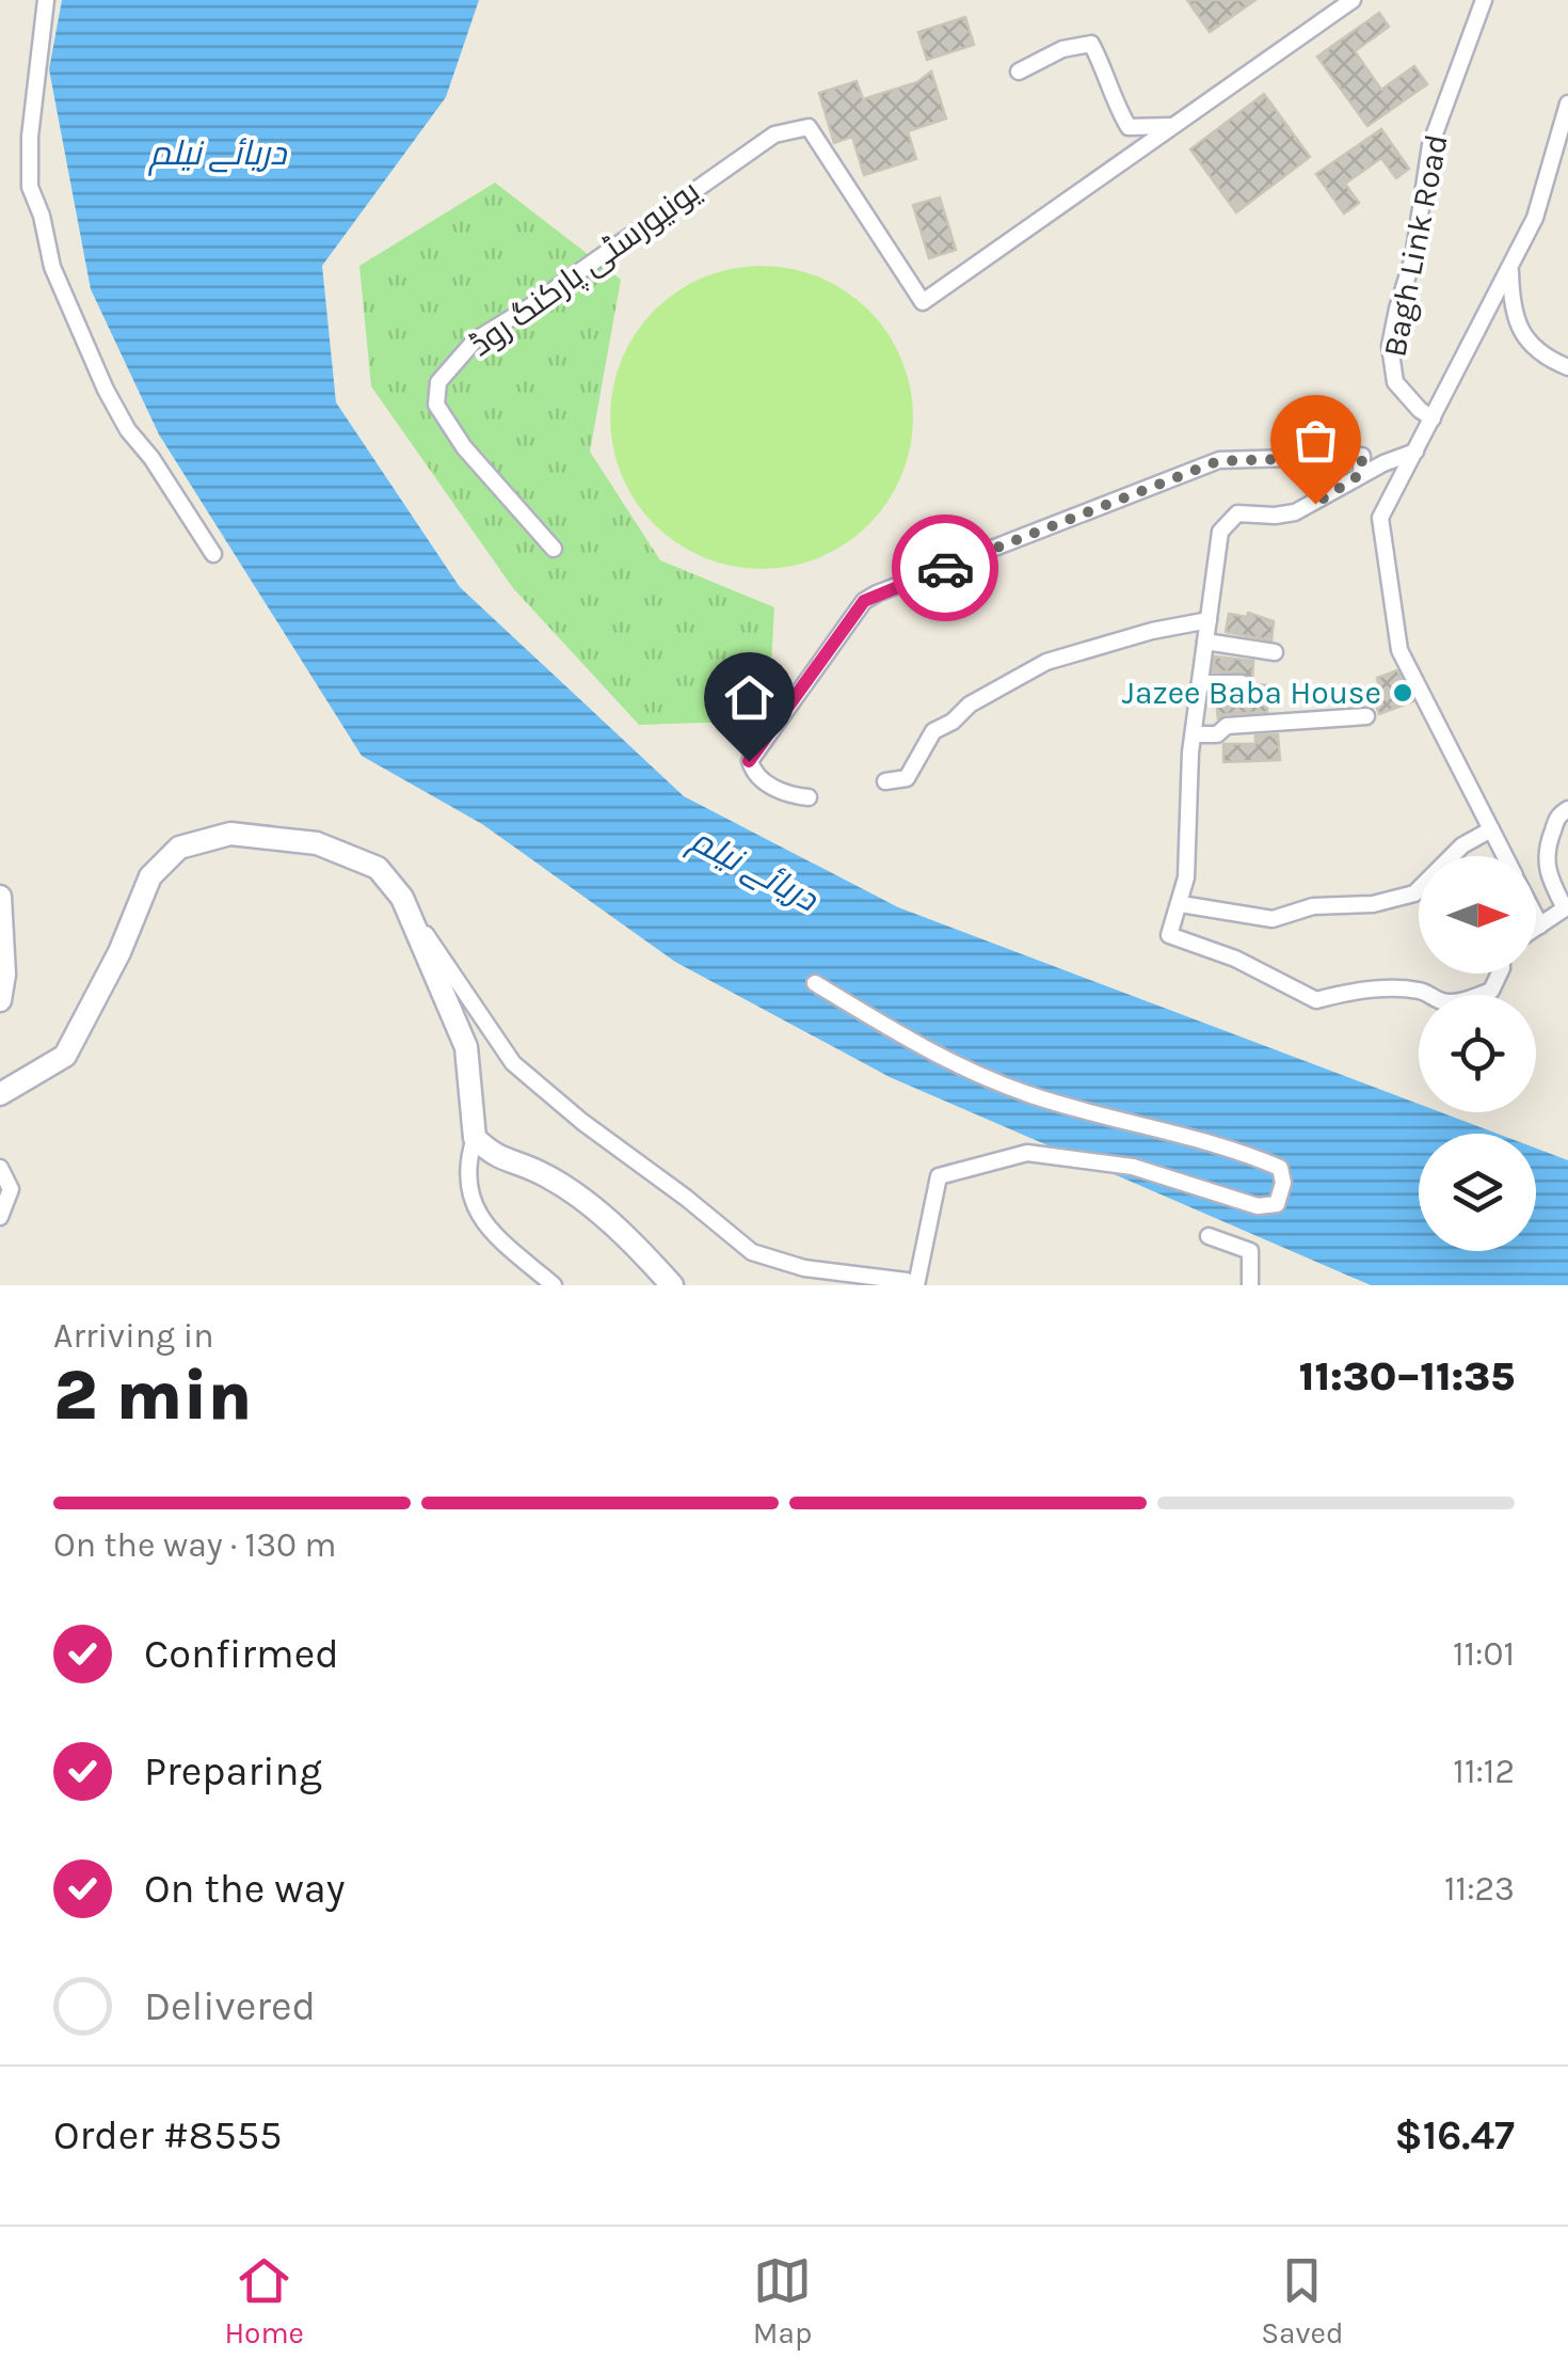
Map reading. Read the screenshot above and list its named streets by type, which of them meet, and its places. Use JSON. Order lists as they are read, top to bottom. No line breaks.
{"streets":{"street":["Bagh Link Road","یونیورسٹی پارکنگ روڈ"]},"water":["دریائے نیلم"],"places":["Jazee Baba House"],"north":"right","page":{"heading":["2 min","Arriving in","11:30–11:35"],"panel":["Order #8555","$16.47"],"bar":"On the way · 130 m","list":[["Confirmed","11:01"],["Preparing","11:12"],["On the way","11:23"],"Delivered"],"tabs":["Home","Map","Saved"]}}
